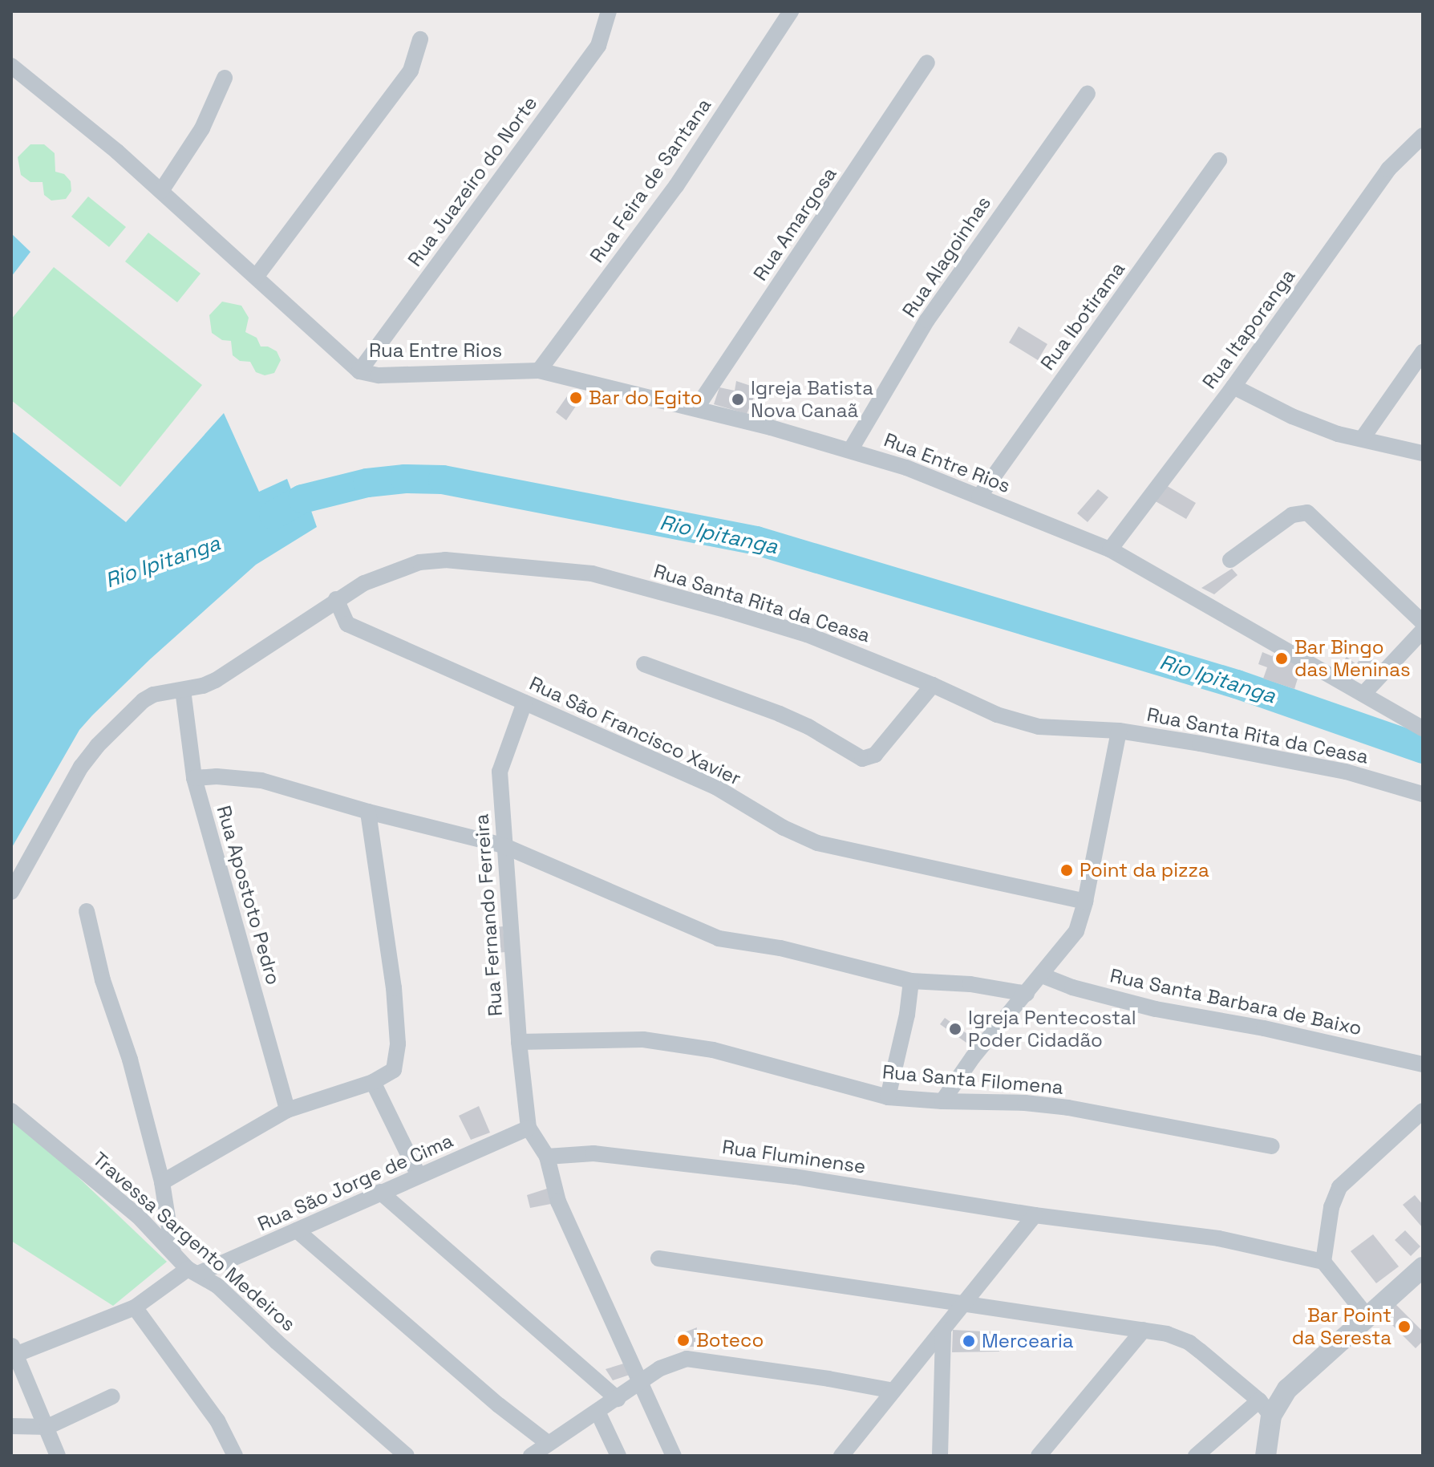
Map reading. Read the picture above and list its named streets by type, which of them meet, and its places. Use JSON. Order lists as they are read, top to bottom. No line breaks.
{"streets":{"street":["Rua Feira de Santana","Rua Juazeiro do Norte","Rua Amargosa","Rua Alagoinhas","Rua Ibotirama","Rua Itaporanga","Rua Entre Rios","Rua Santa Rita da Ceasa","Rua São Francisco Xavier","Rua Apostoto Pedro","Rua Fernando Ferreira","Rua Santa Barbara de Baixo","Rua Santa Filomena","Rua Fluminense","Rua São Jorge de Cima","Travessa Sargento Medeiros"]},"crossings":[["Rua Feira de Santana","Rua Entre Rios"],["Rua Juazeiro do Norte","Rua Entre Rios"],["Rua Amargosa","Rua Entre Rios"],["Rua Alagoinhas","Rua Entre Rios"],["Rua Ibotirama","Rua Entre Rios"],["Rua Itaporanga","Rua Entre Rios"],["Rua Santa Rita da Ceasa","Rua São Francisco Xavier"],["Rua Santa Rita da Ceasa","Rua Apostoto Pedro"],["Rua São Francisco Xavier","Rua Fernando Ferreira"],["Rua Fernando Ferreira","Rua Santa Filomena"],["Rua Fernando Ferreira","Rua São Jorge de Cima"],["Rua São Jorge de Cima","Travessa Sargento Medeiros"]],"water":["Rio Ipitanga"],"places":["Bar do Egito","Igreja Batista Nova Canaã","Bar Bingo das Meninas","Point da pizza","Igreja Pentecostal Poder Cidadão","Bar Point da Seresta","Boteco","Mercearia"]}
